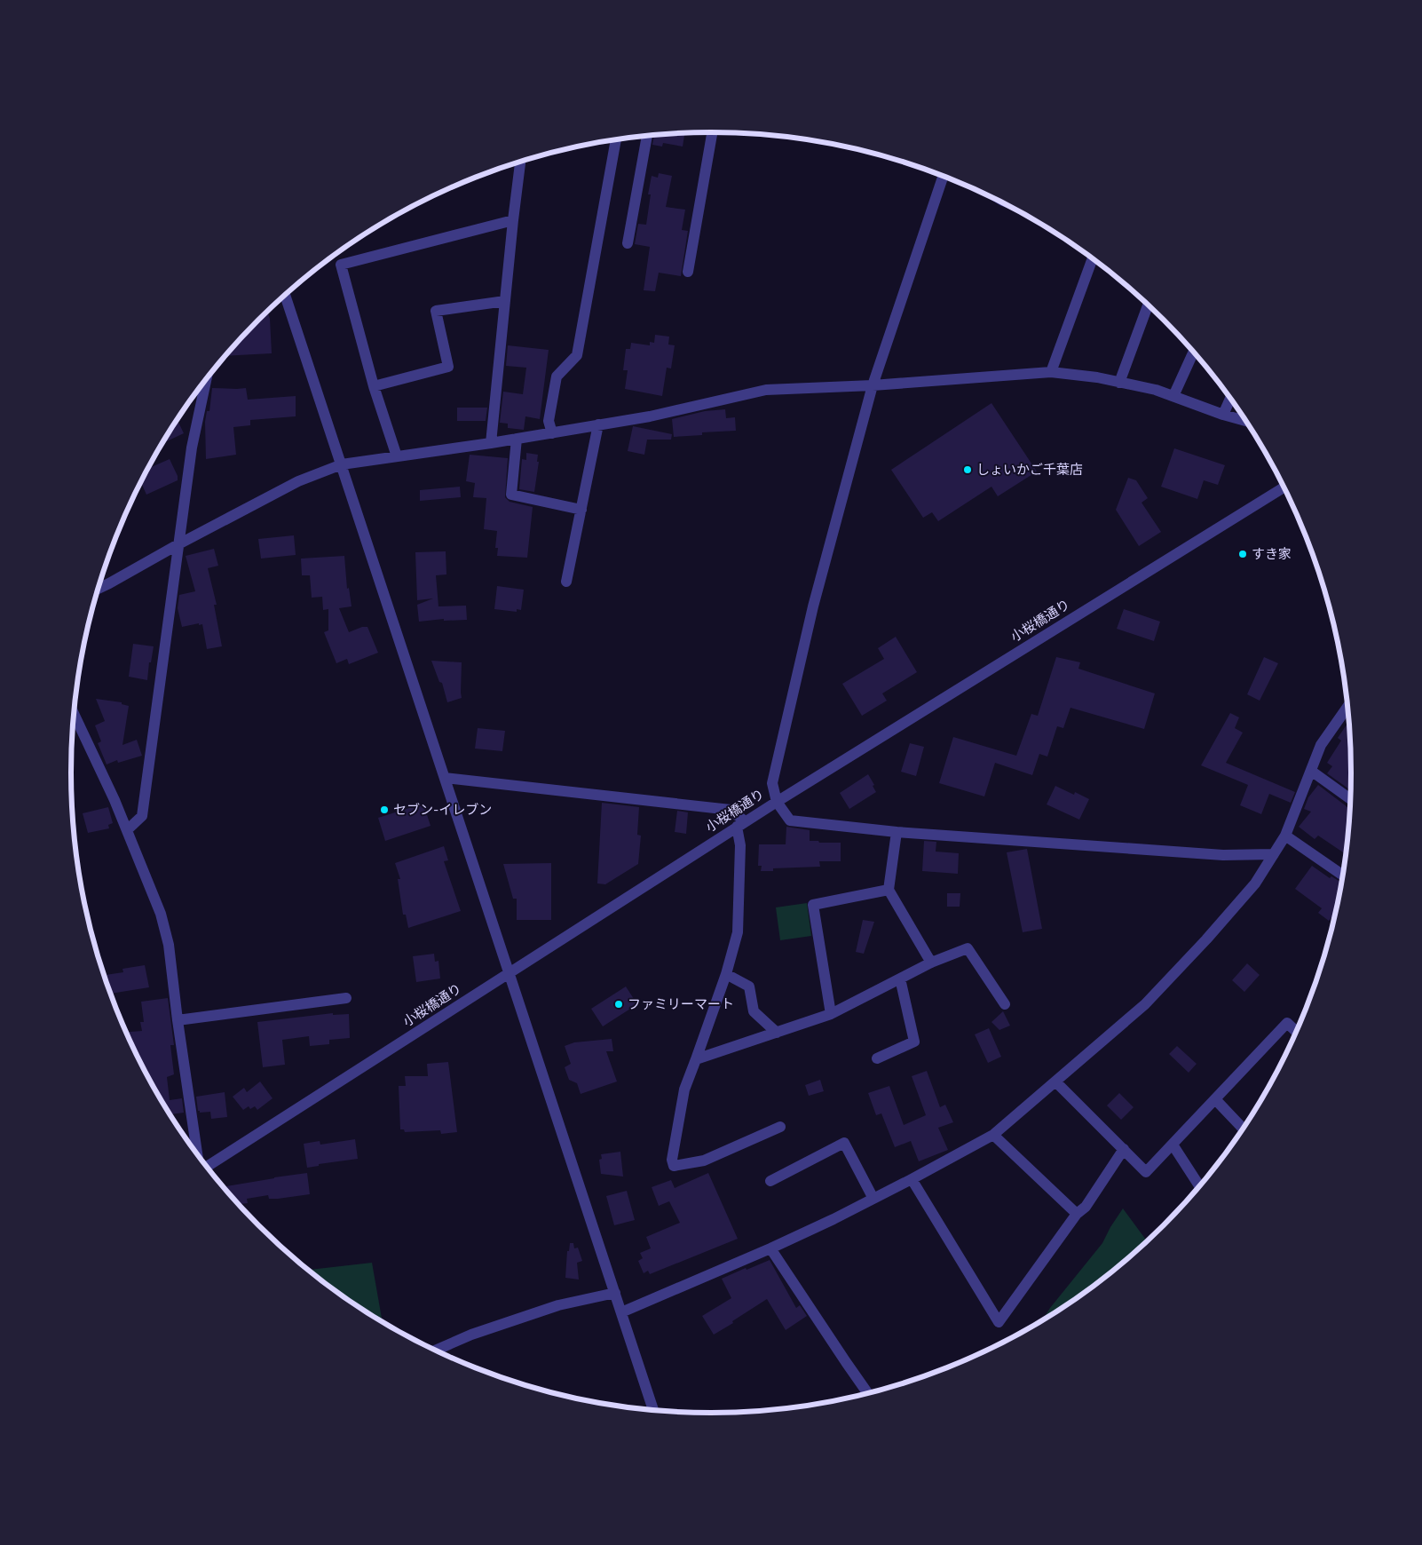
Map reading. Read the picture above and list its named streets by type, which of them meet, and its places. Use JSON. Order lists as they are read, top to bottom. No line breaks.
{"streets":{"street":["小桜橋通り"]},"places":["しょいかご千葉店","すき家","セブン-イレブン","ファミリーマート"]}
